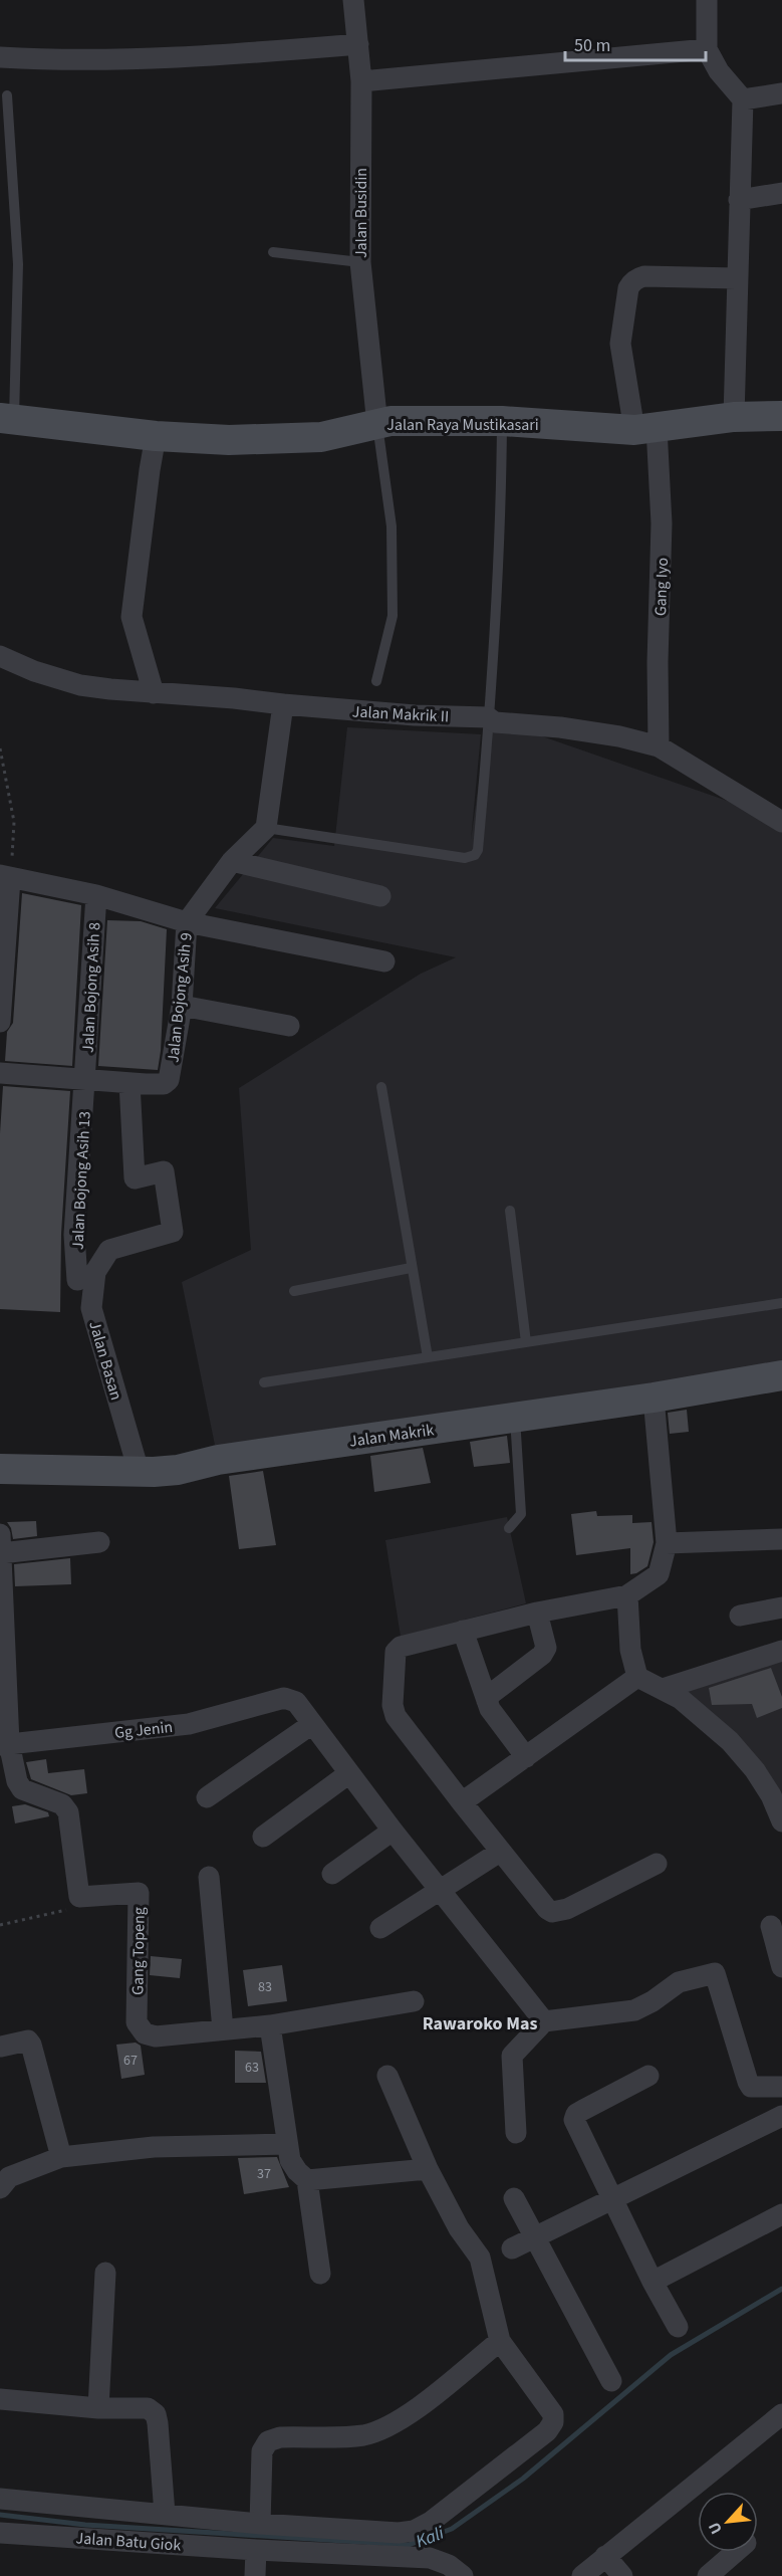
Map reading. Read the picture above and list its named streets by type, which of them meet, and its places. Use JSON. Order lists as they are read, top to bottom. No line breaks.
{"streets":{"street":["Jalan Busidin","Jalan Raya Mustikasari","Gang Iyo","Jalan Makrik II","Jalan Bojong Asih 8","Jalan Bojong Asih 9","Jalan Bojong Asih 13","Jalan Basan","Jalan Makrik","Gg Jenin","Gang Topeng","Jalan Batu Giok"]},"crossings":[["Jalan Busidin","Jalan Raya Mustikasari"],["Jalan Raya Mustikasari","Gang Iyo"],["Gang Iyo","Jalan Makrik II"],["Jalan Bojong Asih 8","Jalan Bojong Asih 13"],["Jalan Bojong Asih 9","Jalan Basan"],["Jalan Basan","Jalan Makrik"]],"districts":["Rawaroko Mas"],"water":["Kali"],"house_numbers":["83","67","63","37"],"scale_bar":"50 m","north":"bottom left"}
